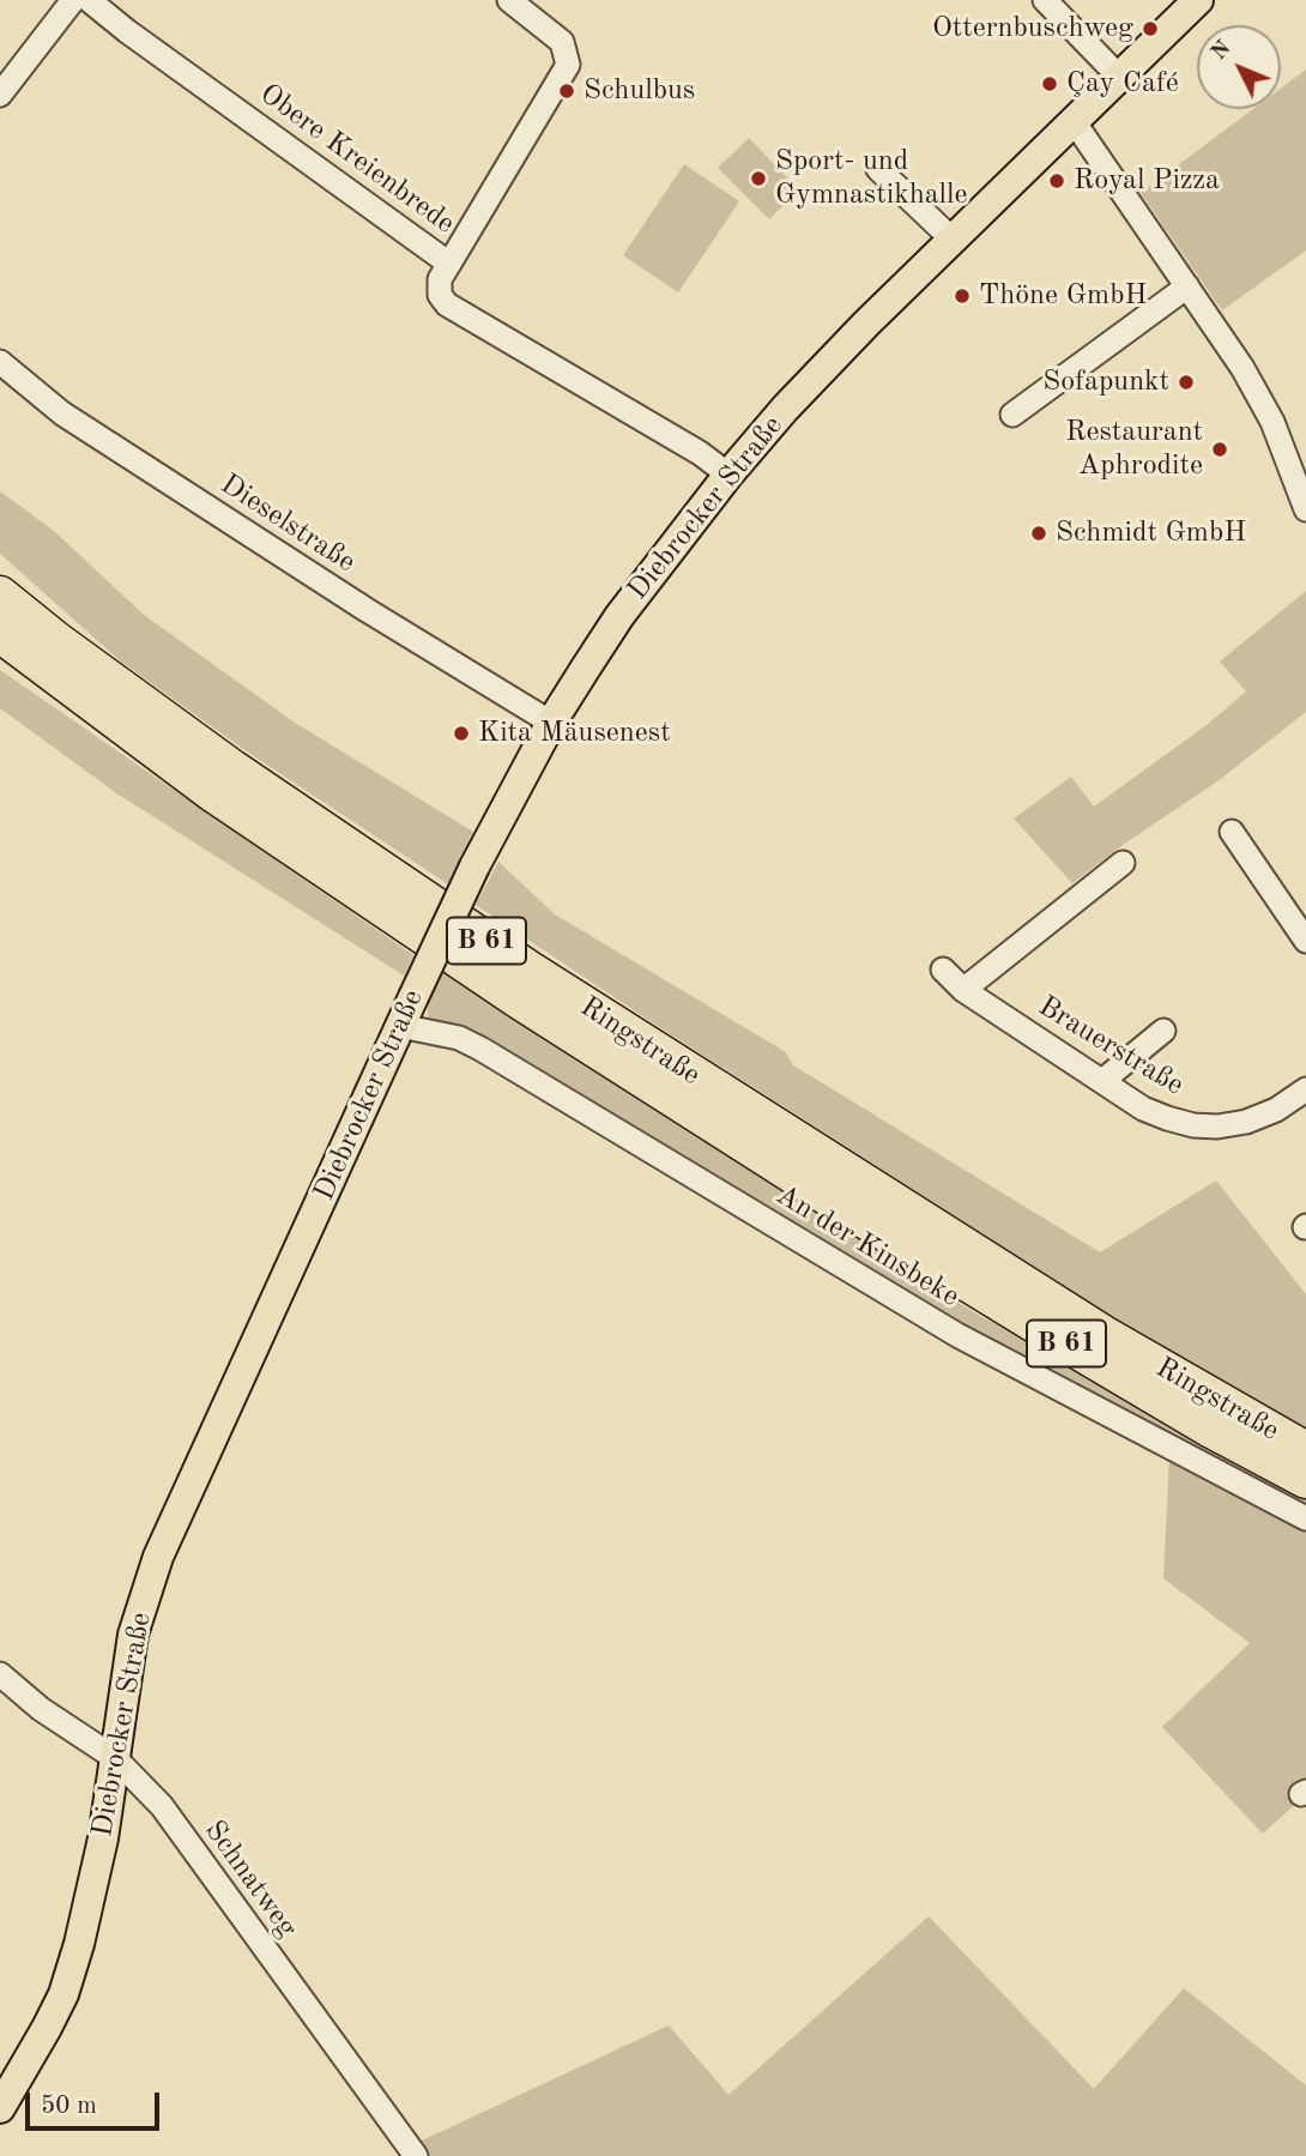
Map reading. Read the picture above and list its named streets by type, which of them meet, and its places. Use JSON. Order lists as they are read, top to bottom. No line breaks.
{"streets":{"highway":["B 61","Ringstraße"],"main road":["Diebrocker Straße"],"street":["Obere Kreienbrede","Dieselstraße","Brauerstraße","An der Kinsbeke","Schnatweg"]},"crossings":[["Obere Kreienbrede","Diebrocker Straße"],["Diebrocker Straße","Dieselstraße"],["Diebrocker Straße","An der Kinsbeke"],["Diebrocker Straße","Schnatweg"]],"places":["Otternbuschweg","Çay Café","Schulbus","Sport- und Gymnastikhalle","Royal Pizza","Thöne GmbH","Sofapunkt","Restaurant Aphrodite","Schmidt GmbH","Kita Mäusenest"],"scale_bar":"50 m","north":"top left"}
